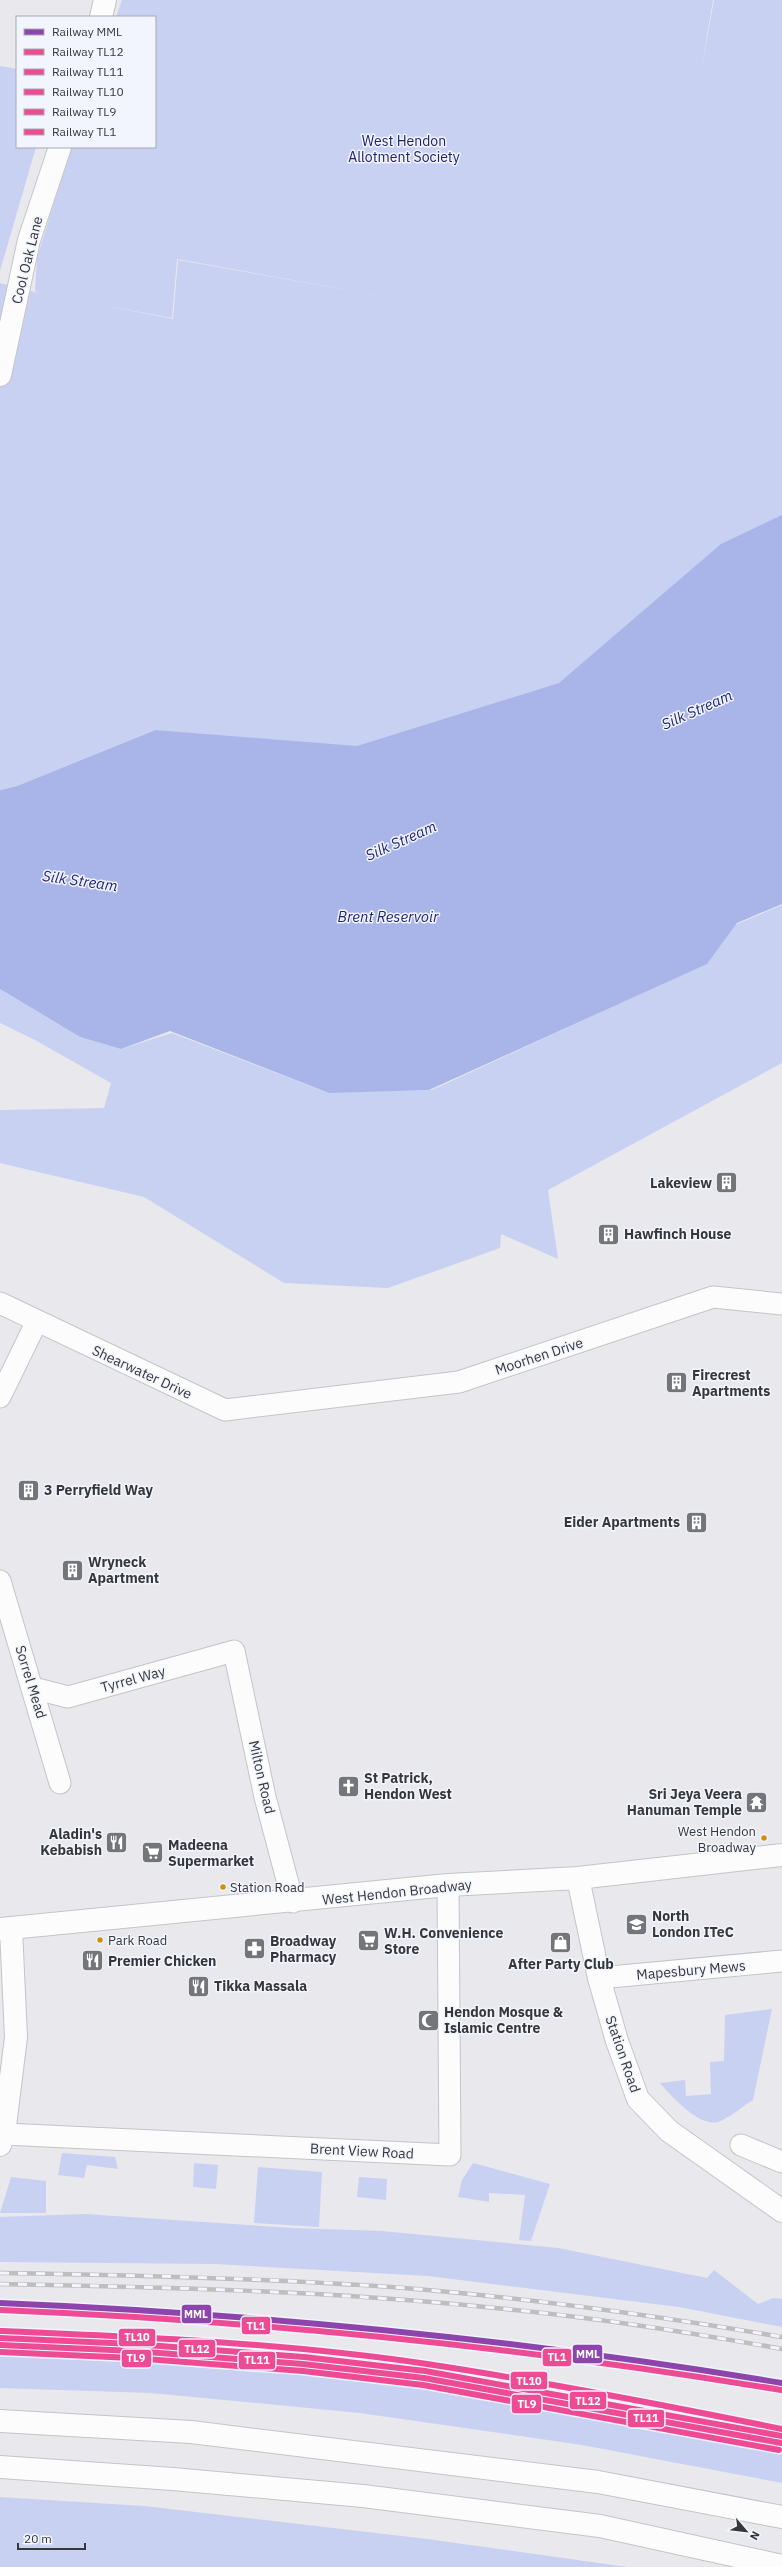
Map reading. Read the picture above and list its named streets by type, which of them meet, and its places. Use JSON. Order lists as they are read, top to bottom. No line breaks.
{"streets":{"main road":["Cool Oak Lane","West Hendon Broadway","Station Road"],"street":["Moorhen Drive","Shearwater Drive","Tyrrel Way","Sorrel Mead","Milton Road","Mapesbury Mews","Brent View Road"]},"crossings":[["Moorhen Drive","Shearwater Drive"],["Tyrrel Way","Sorrel Mead"],["Tyrrel Way","Milton Road"],["Milton Road","West Hendon Broadway"],["West Hendon Broadway","Station Road"],["West Hendon Broadway","Brent View Road"],["Mapesbury Mews","Station Road"]],"water":["Silk Stream","Brent Reservoir"],"parks":["West Hendon Allotment Society"],"places":{"building":["Lakeview","Hawfinch House","Firecrest Apartments","3 Perryfield Way","Eider Apartments","Wryneck Apartment"],"church":["St Patrick, Hendon West"],"temple":["Sri Jeya Veera Hanuman Temple"],"other":["West Hendon Broadway","Station Road","Park Road"],"restaurant":["Aladin's Kebabish","Premier Chicken","Tikka Massala"],"supermarket":["Madeena Supermarket","W.H. Convenience Store"],"school or university":["North London ITeC"],"shop":["After Party Club"],"pharmacy":["Broadway Pharmacy"],"mosque":["Hendon Mosque & Islamic Centre"]},"lines":["rail line MML","rail line TL1","rail line TL10","rail line TL12","rail line TL11","rail line TL9"],"legend":["Railway MML","Railway TL12","Railway TL11","Railway TL10","Railway TL9","Railway TL1"],"scale_bar":"20 m","north":"bottom right"}
